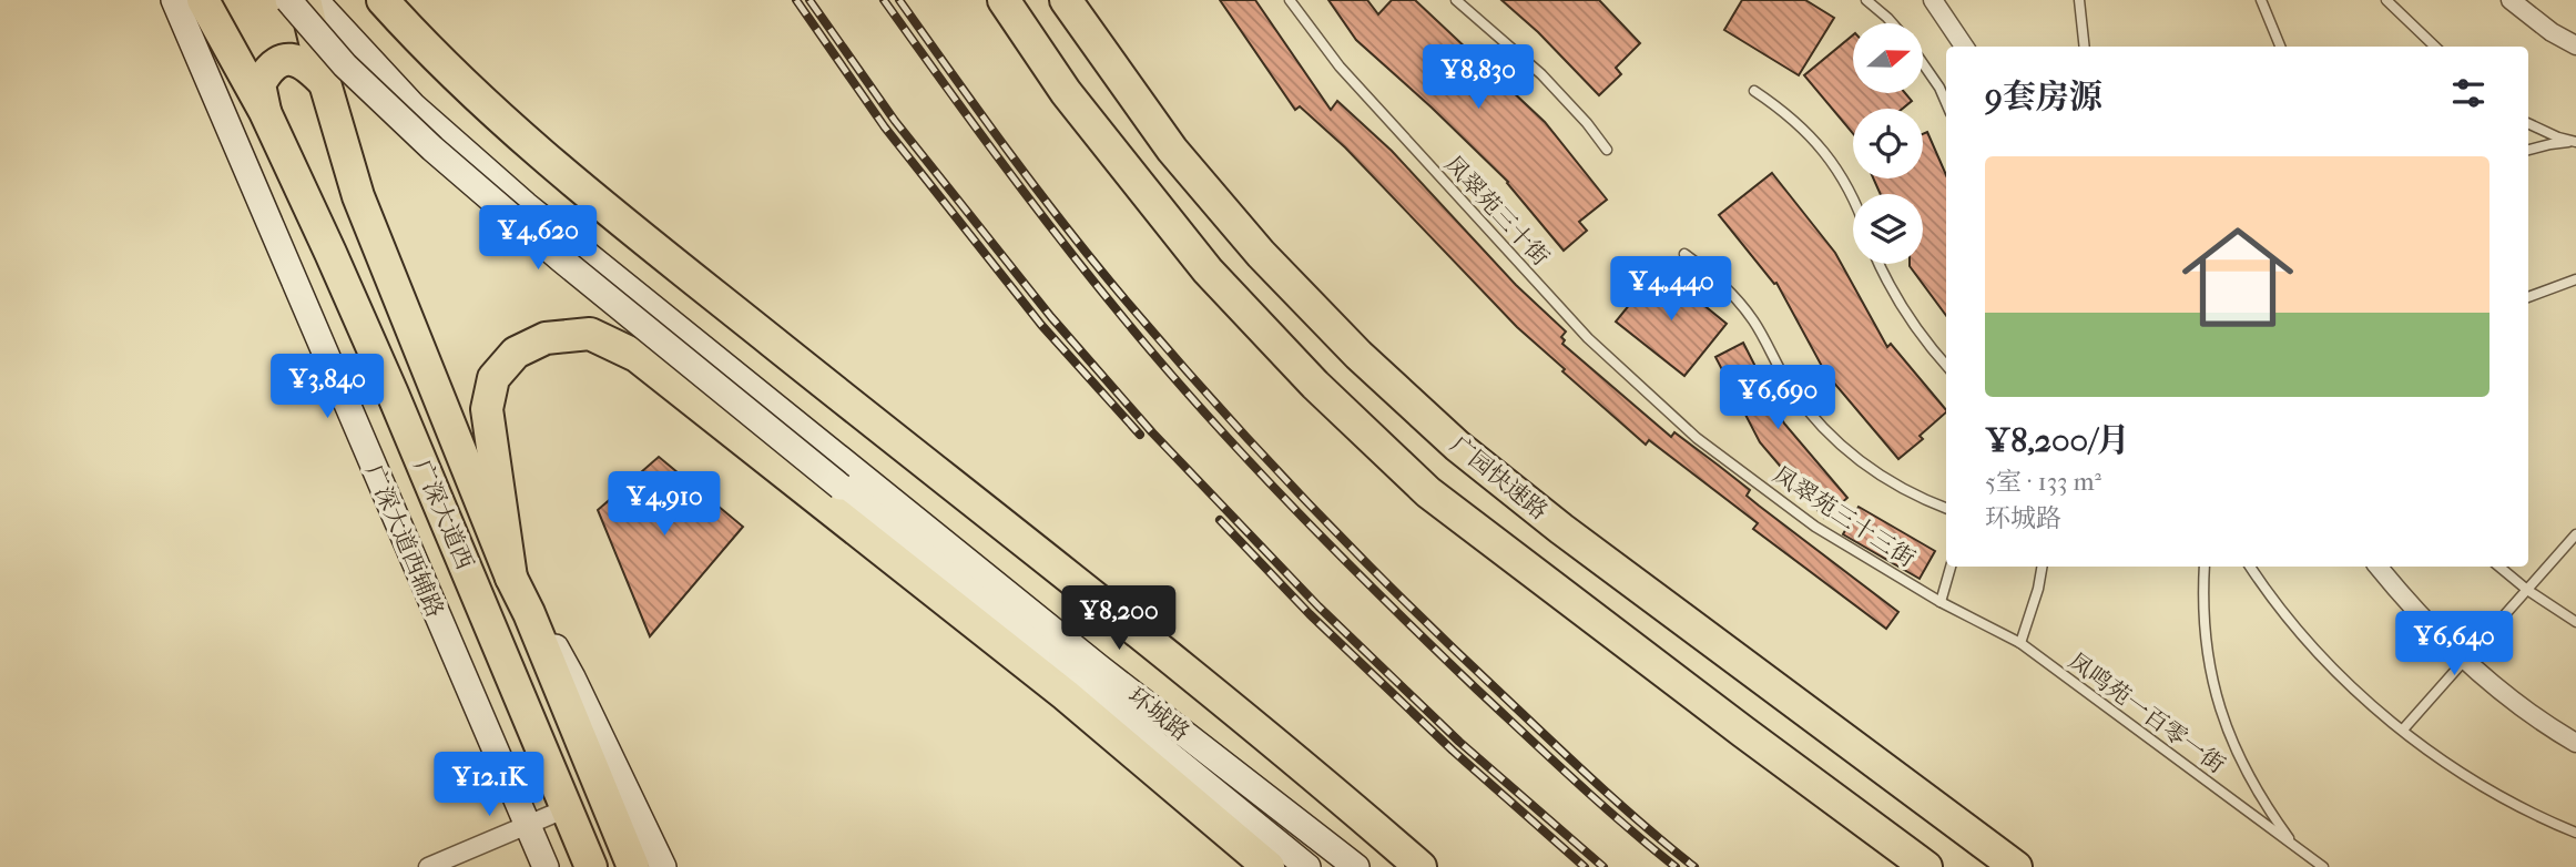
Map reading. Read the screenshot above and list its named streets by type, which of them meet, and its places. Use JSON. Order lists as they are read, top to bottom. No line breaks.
{"streets":{"highway":["广园快速路","广深大道西"],"main road":["广深大道西辅路","环城路"],"lane":["凤翠苑三十街","凤翠苑三十三街","凤鸣苑一百零一街"]},"crossings":[["凤翠苑三十街","凤翠苑三十三街"],["凤翠苑三十三街","凤鸣苑一百零一街"]],"north":"right","page":{"price":["¥8,830","¥4,620","¥4,440","¥3,840","¥6,690","¥4,910","¥8,200","¥6,640","¥12.1K"],"heading":"9套房源","list":[{"name":"¥8,200/月","note":"5室 · 133 m² · 环城路"}]}}
